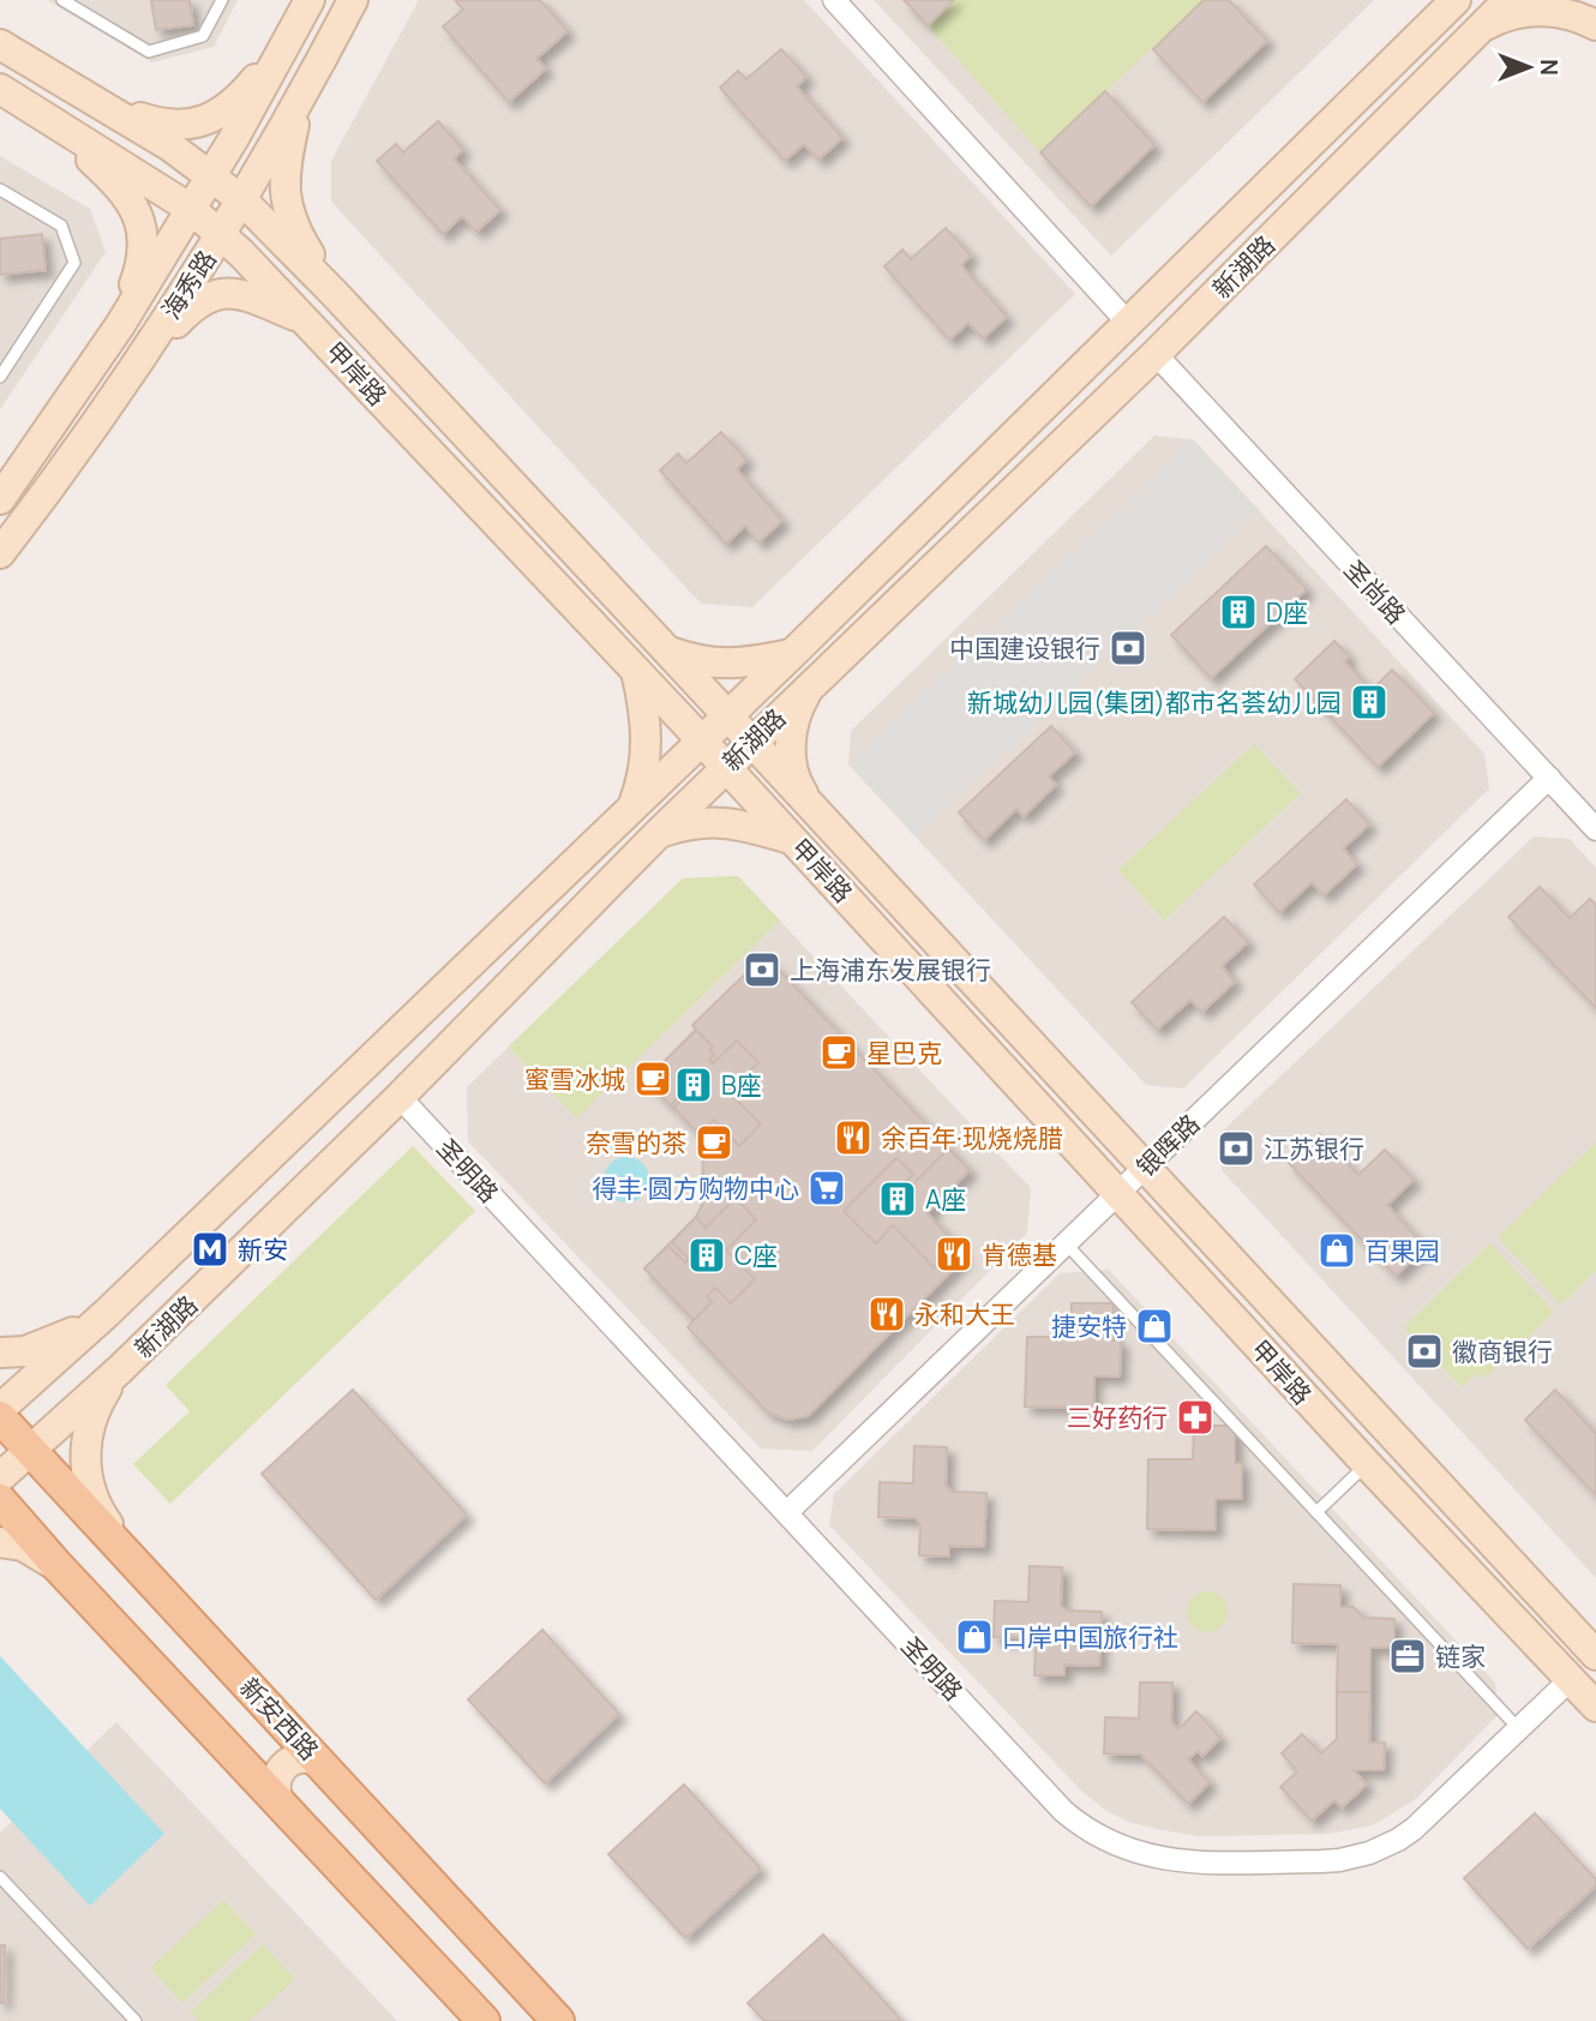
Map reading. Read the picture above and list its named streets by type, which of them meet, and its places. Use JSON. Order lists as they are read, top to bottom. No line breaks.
{"streets":{"main road":["新湖路","海秀路","甲岸路","新安西路"],"street":["圣尚路","银晖路","圣明路"]},"crossings":[["新湖路","甲岸路"],["新湖路","圣尚路"],["新湖路","圣明路"],["新湖路","新安西路"],["海秀路","甲岸路"],["甲岸路","银晖路"],["甲岸路","圣明路"],["圣尚路","银晖路"],["银晖路","圣明路"]],"places":{"building":["D座","新城幼儿园(集团)都市名荟幼儿园","B座","A座","C座"],"bank":["中国建设银行","上海浦东发展银行","江苏银行","徽商银行"],"cafe":["星巴克","蜜雪冰城","奈雪的茶"],"restaurant":["余百年·现烧烧腊","肯德基","永和大王"],"supermarket":["得丰·圆方购物中心"],"metro station":["新安"],"shop":["百果园","捷安特","口岸中国旅行社"],"pharmacy":["三好药行"],"office":["链家"]},"north":"right"}
